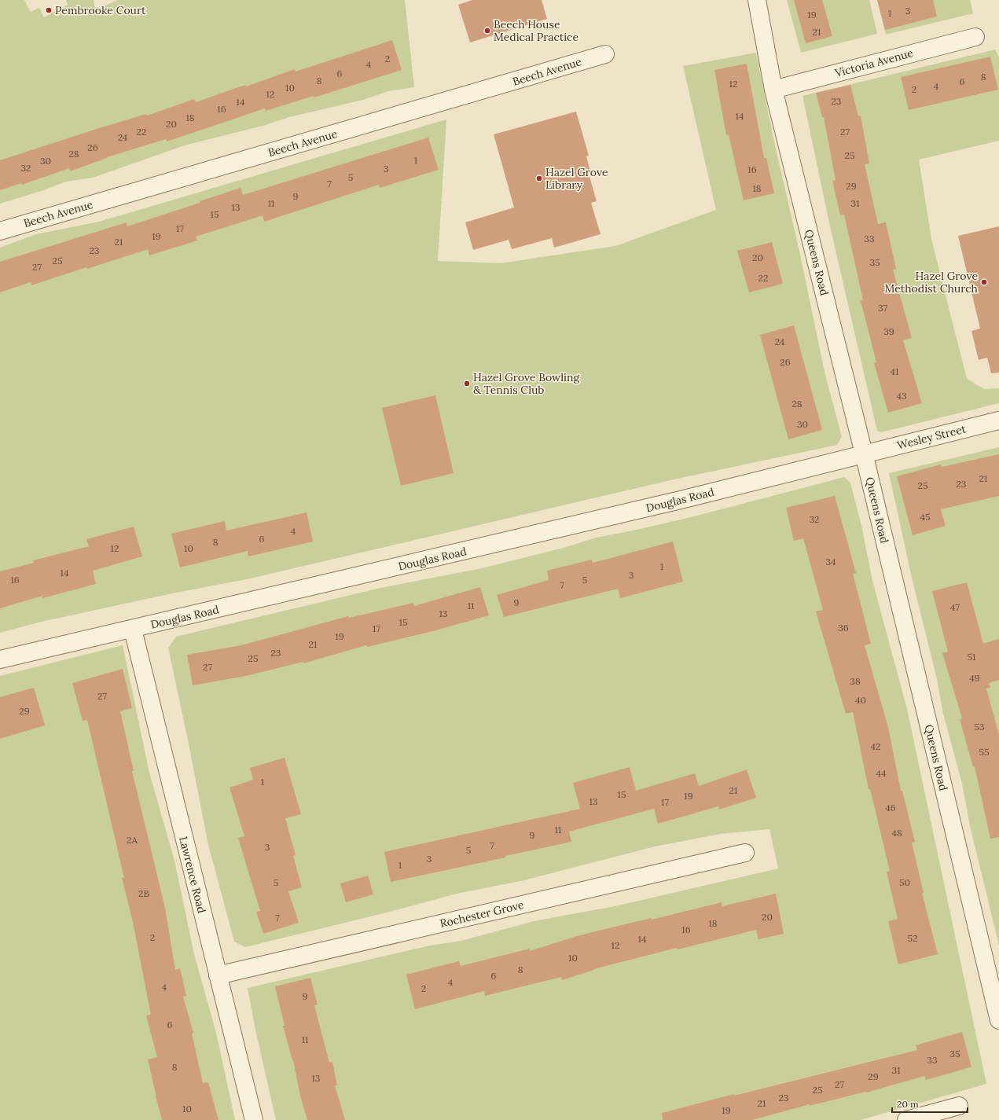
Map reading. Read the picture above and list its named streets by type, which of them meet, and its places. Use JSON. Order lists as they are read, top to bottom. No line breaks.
{"streets":{"street":["Victoria Avenue","Beech Avenue","Queens Road","Wesley Street","Douglas Road","Lawrence Road","Rochester Grove"]},"crossings":[["Victoria Avenue","Queens Road"],["Queens Road","Wesley Street"],["Queens Road","Douglas Road"],["Wesley Street","Douglas Road"],["Douglas Road","Lawrence Road"],["Lawrence Road","Rochester Grove"]],"places":["Pembrooke Court","Beech House Medical Practice","Hazel Grove Library","Hazel Grove Methodist Church","Hazel Grove Bowling & Tennis Club"],"house_numbers":["3","1","19","21","2","4","6","8","8","6","12","4","10","2","12","23","14","16","14","18","20","22","27","24","26","28","25","1","30","32","3","16","5","7","29","18","9","11","31","13","15","17","19","33","21","23","20","25","35","27","22","37","39","24","26","41","43","28","30","21","23","25","45","32","4","6","8","12","10","34","1","14","3","16","5","7","9","11","47","13","15","36","17","19","21","23","51","25","27","49","38","27","40","29","53","42","55","44","1","21","15","19","13","17","46","11","48","9","2A","7","3","5","3","1","5","50","2B","20","7","18","16","2","52","14","12","10","8","6","4","4","2","9","6","11","35","33","8","31","29","13","27","25","23","21","10","19"],"scale_bar":"20 m"}
